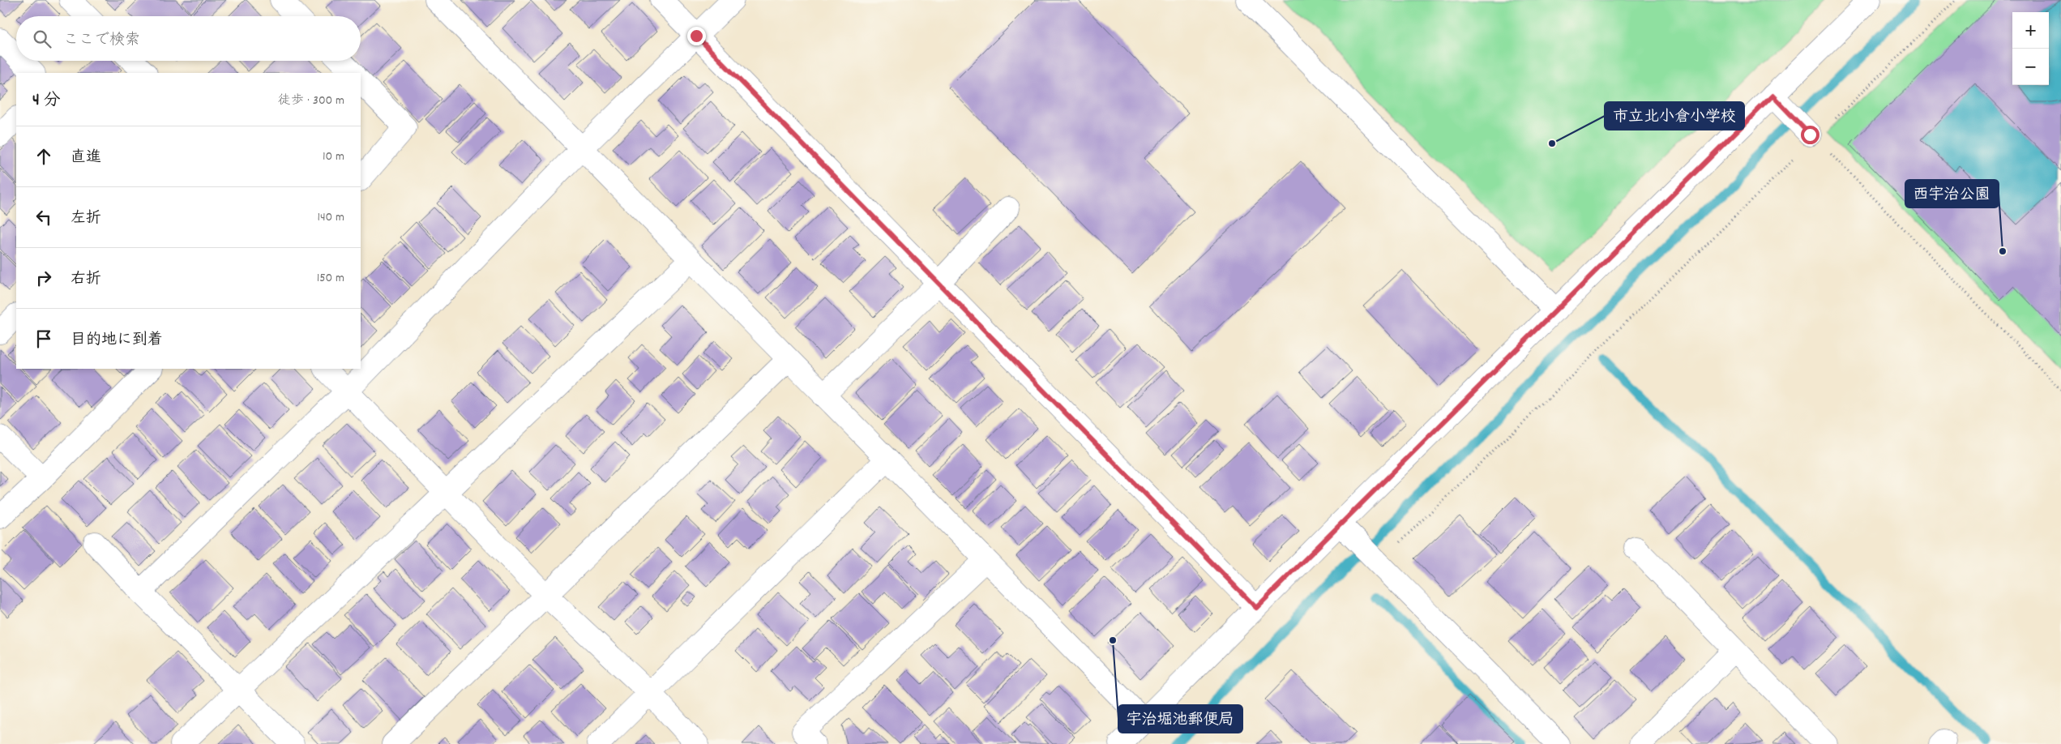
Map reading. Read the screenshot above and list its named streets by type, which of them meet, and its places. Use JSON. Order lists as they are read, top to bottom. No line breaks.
{"places":["市立北小倉小学校","西宇治公園","宇治堀池郵便局"],"page":{"map_buttons":["+","−"],"search":"ここで検索","heading":["4 分","徒歩 · 300 m"],"list":[["直進","10 m"],["左折","140 m"],["右折","150 m"],"目的地に到着"]}}
